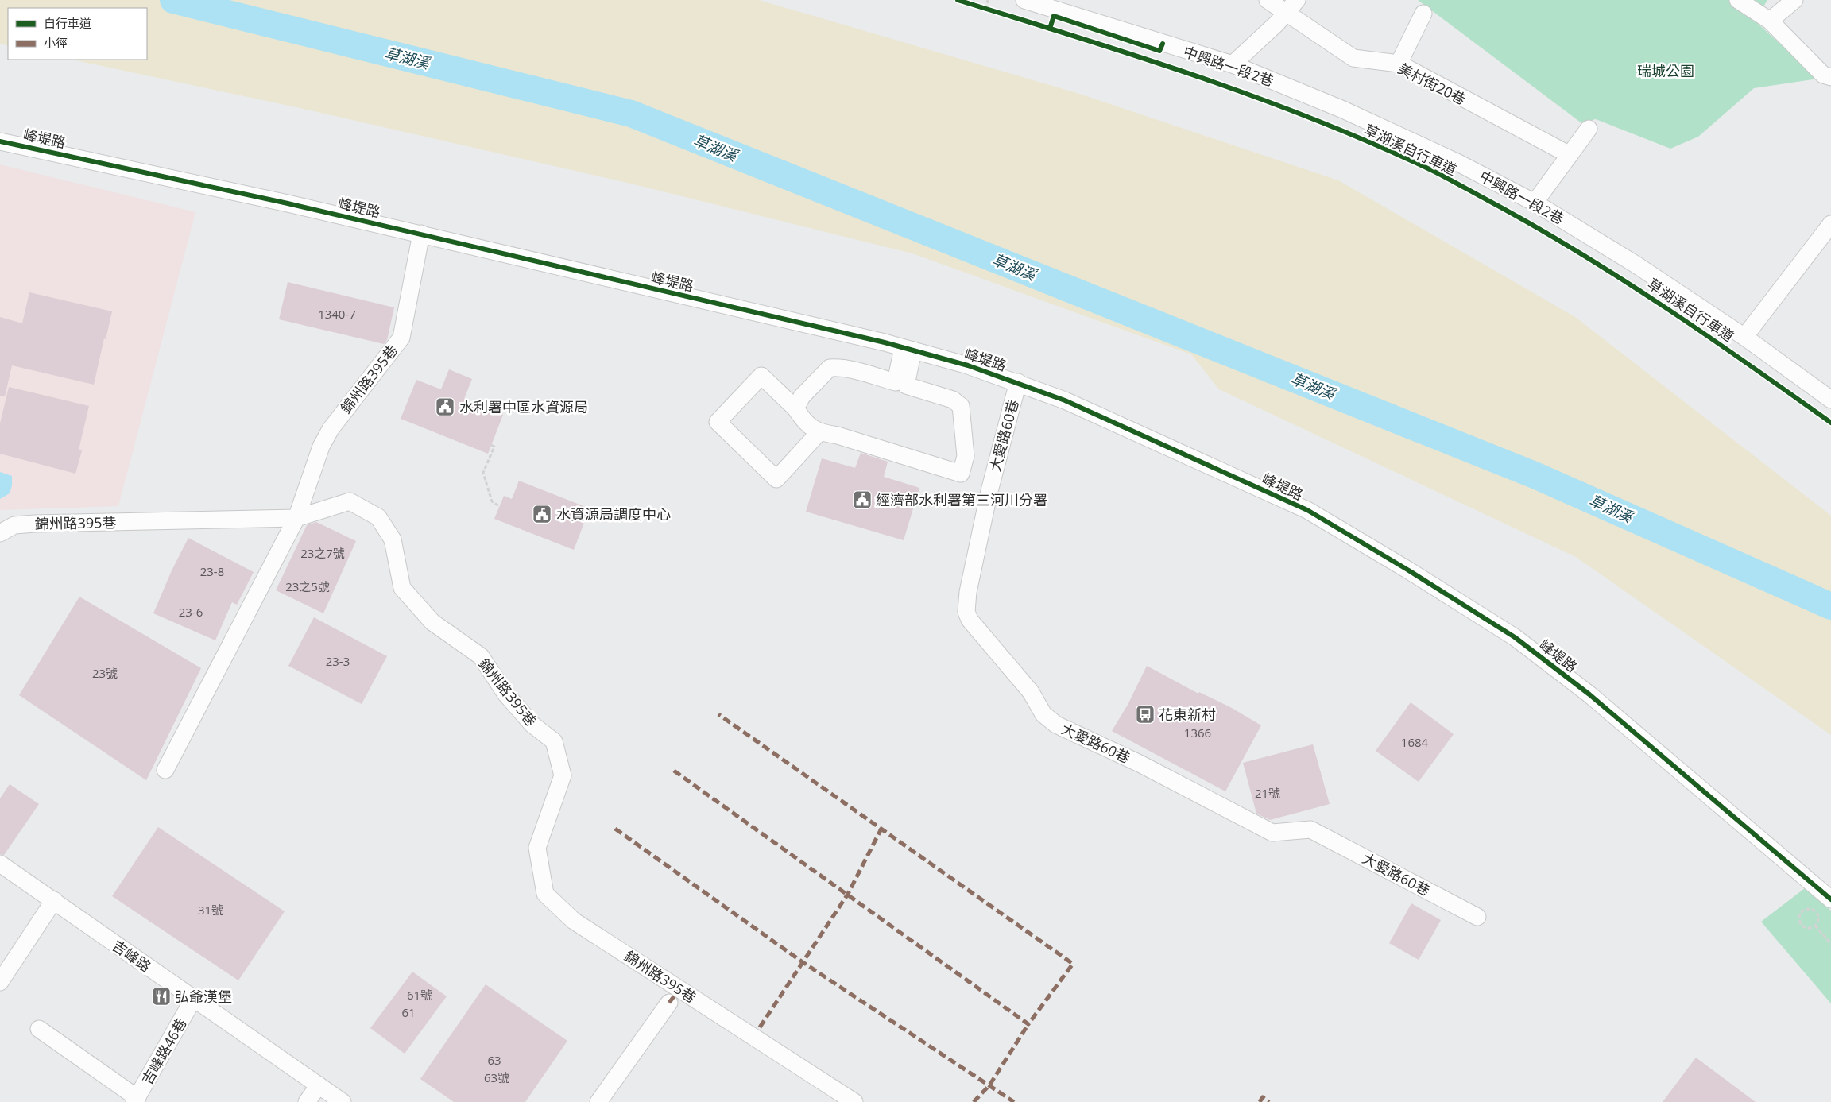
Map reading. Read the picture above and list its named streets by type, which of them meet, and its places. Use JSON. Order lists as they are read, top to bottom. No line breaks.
{"streets":{"street":["中興路一段2巷","美村街20巷","峰堤路","錦州路395巷","大愛路60巷","吉峰路","吉峰路46巷"],"cycle path":["草湖溪自行車道"]},"crossings":[["峰堤路","錦州路395巷"],["峰堤路","大愛路60巷"],["吉峰路","吉峰路46巷"]],"water":["草湖溪"],"parks":["瑞城公園"],"places":{"public building":["水利署中區水資源局","經濟部水利署第三河川分署","水資源局調度中心"],"bus stop":["花東新村"],"restaurant":["弘爺漢堡"]},"house_numbers":["1340-7","23之7號","23-8","23之5號","23-6","23-3","23號","1366","1684","21號","31號","61號","61","63","63號"],"legend":["自行車道","小徑"]}
